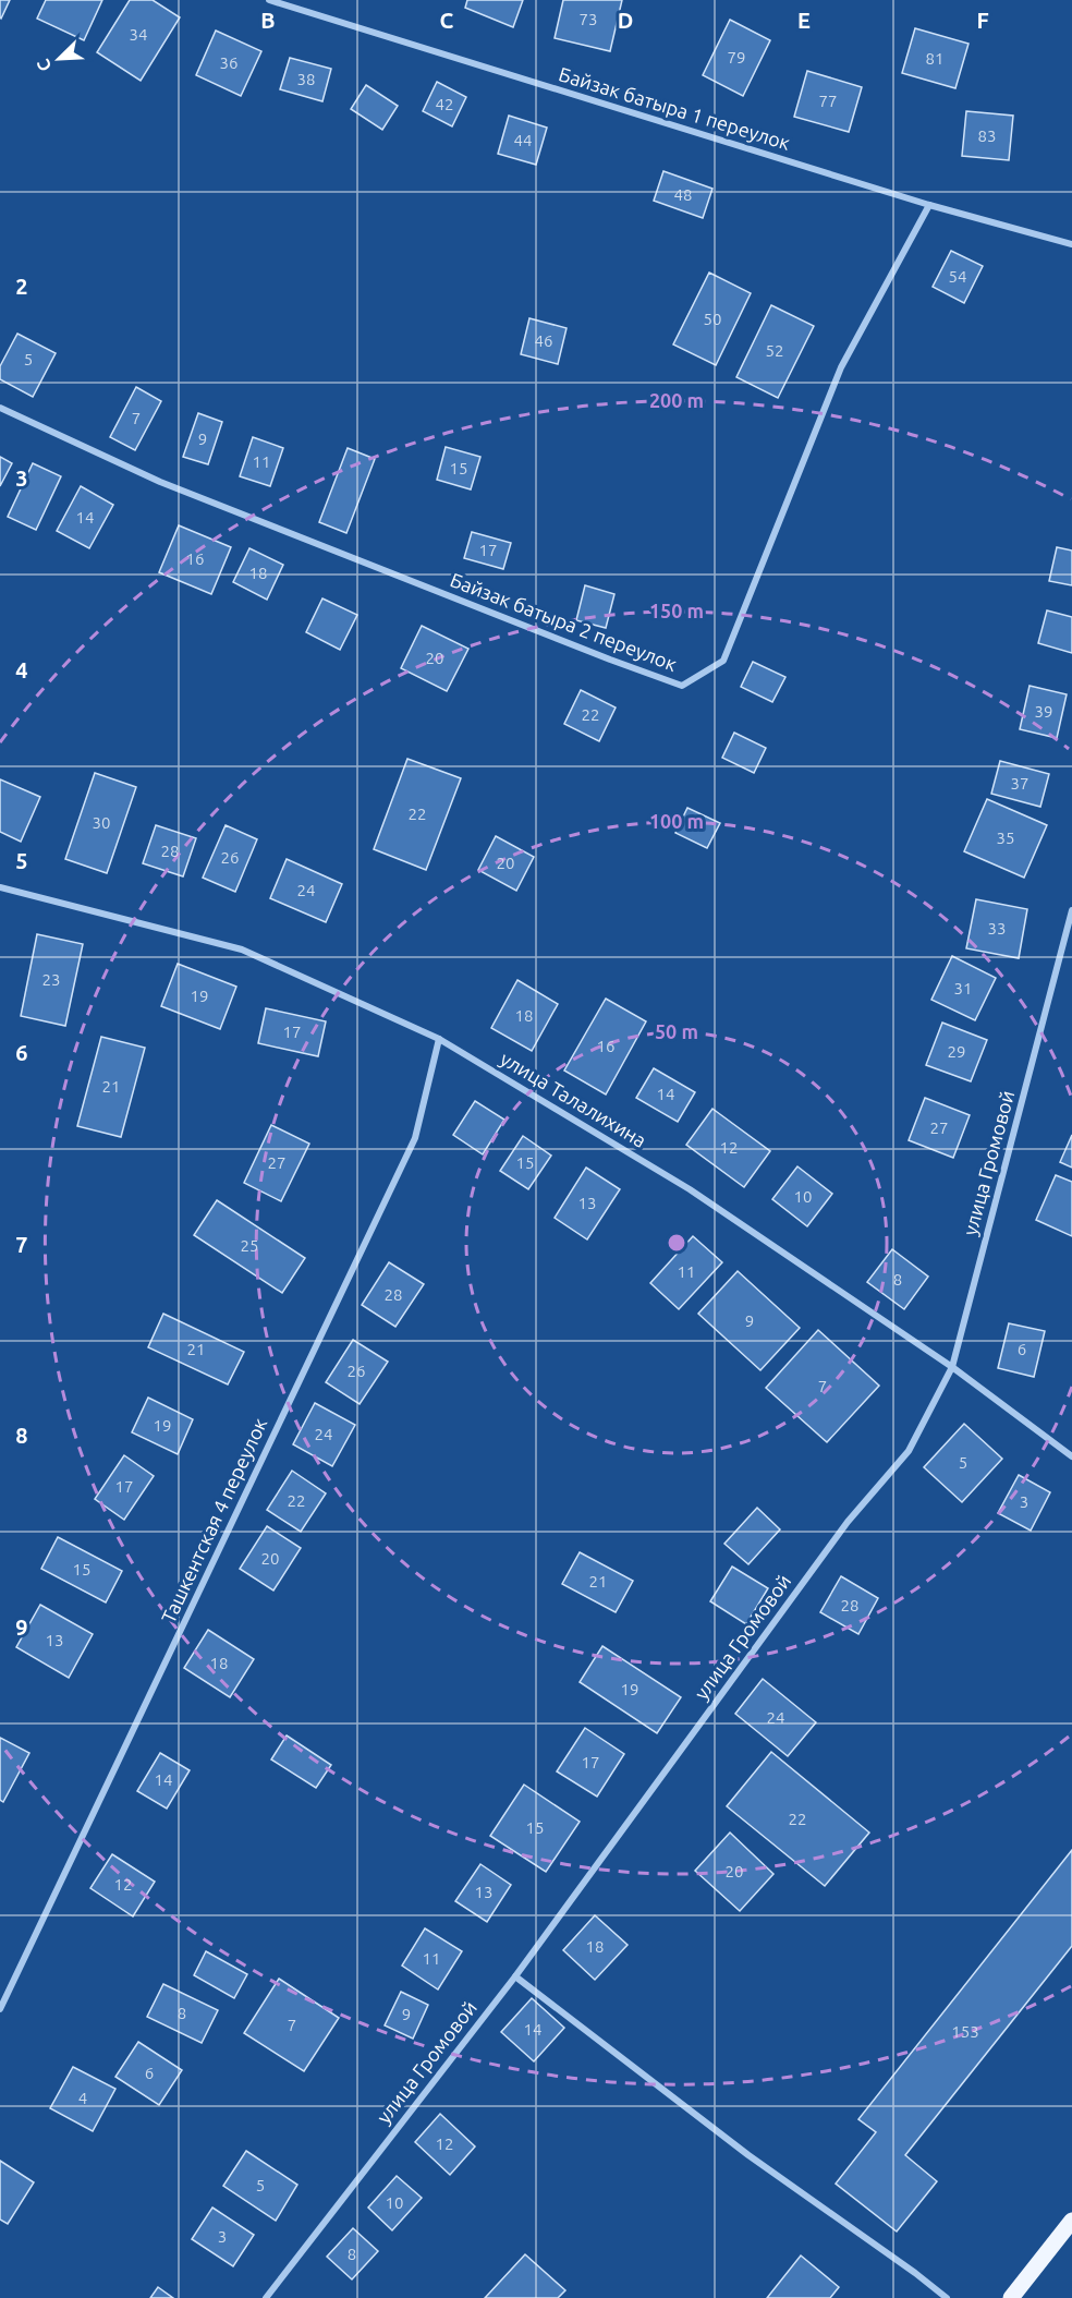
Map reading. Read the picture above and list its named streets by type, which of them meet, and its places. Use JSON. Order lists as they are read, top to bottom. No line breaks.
{"streets":{"street":["Байзак батыра 1 переулок","Байзак батыра 2 переулок","улица Талалихина","улица Громовой","Ташкентская 4 переулок"]},"crossings":[["Байзак батыра 1 переулок","Байзак батыра 2 переулок"],["улица Талалихина","улица Громовой"],["улица Талалихина","Ташкентская 4 переулок"]],"house_numbers":["73","34","79","81","36","38","77","42","83","44","48","54","50","46","52","5","7","9","11","15","14","17","16","18","20","39","22","37","22","30","35","28","26","20","24","33","23","31","19","18","17","16","29","21","14","27","12","27","15","10","13","25","11","8","28","9","21","6","26","7","19","24","5","17","22","3","20","15","21","28","13","18","19","24","17","14","22","15","20","12","13","18","11","8","9","7","14","153","6","4","12","5","10","3","8"],"north":"bottom left","grid":{"columns":["B","C","D","E","F"],"rows":["2","3","4","5","6","7","8","9"]},"rings":["200 m","150 m","100 m","50 m"]}
